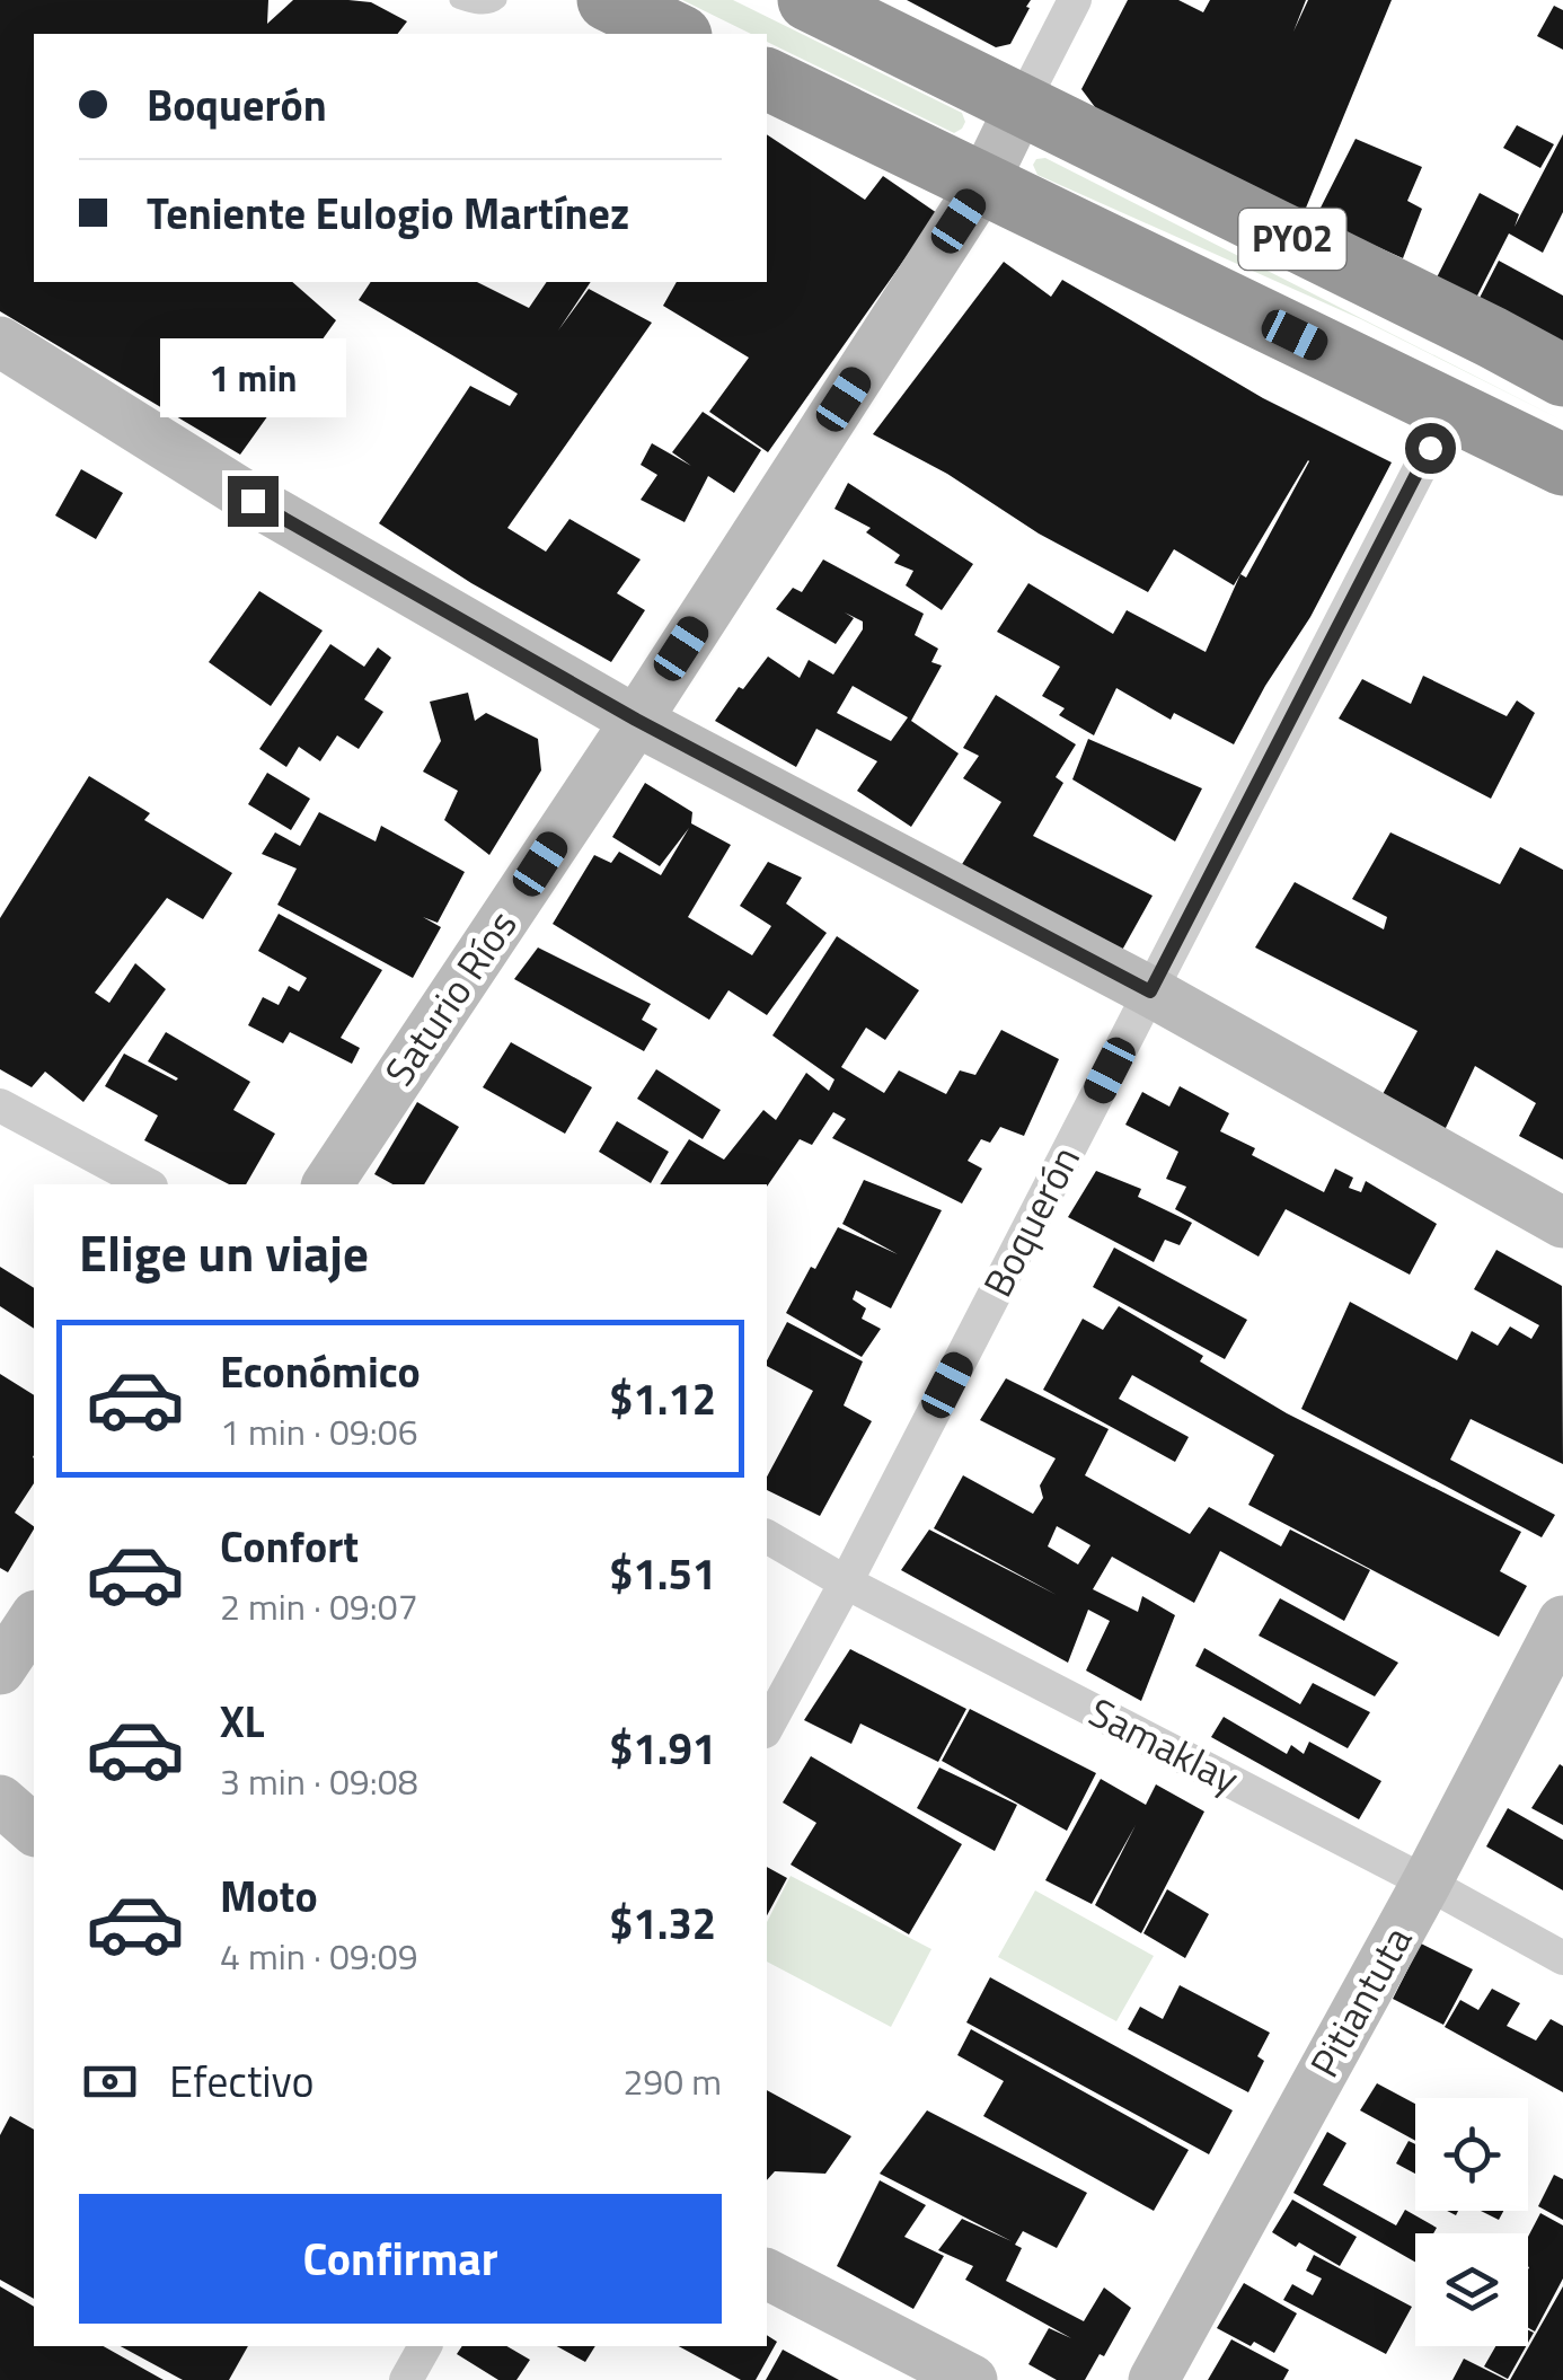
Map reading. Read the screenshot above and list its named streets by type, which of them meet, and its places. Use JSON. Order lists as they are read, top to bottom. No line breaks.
{"streets":{"highway":["PY02"],"street":["Saturio Ríos","Boquerón","Samaklay","Pitiantuta"]},"crossings":[["PY02","Saturio Ríos"],["PY02","Boquerón"],["Boquerón","Samaklay"],["Samaklay","Pitiantuta"]],"page":{"banner":["Boquerón","Teniente Eulogio Martínez"],"bubble":"1 min","heading":"Elige un viaje","list":[{"name":"Económico","note":"1 min · 09:06","value":"$1.12"},{"name":"Confort","note":"2 min · 09:07","value":"$1.51"},{"name":"XL","note":"3 min · 09:08","value":"$1.91"},{"name":"Moto","note":"4 min · 09:09","value":"$1.32"}],"pay":["Efectivo","290 m"],"buttons":"Confirmar"}}
